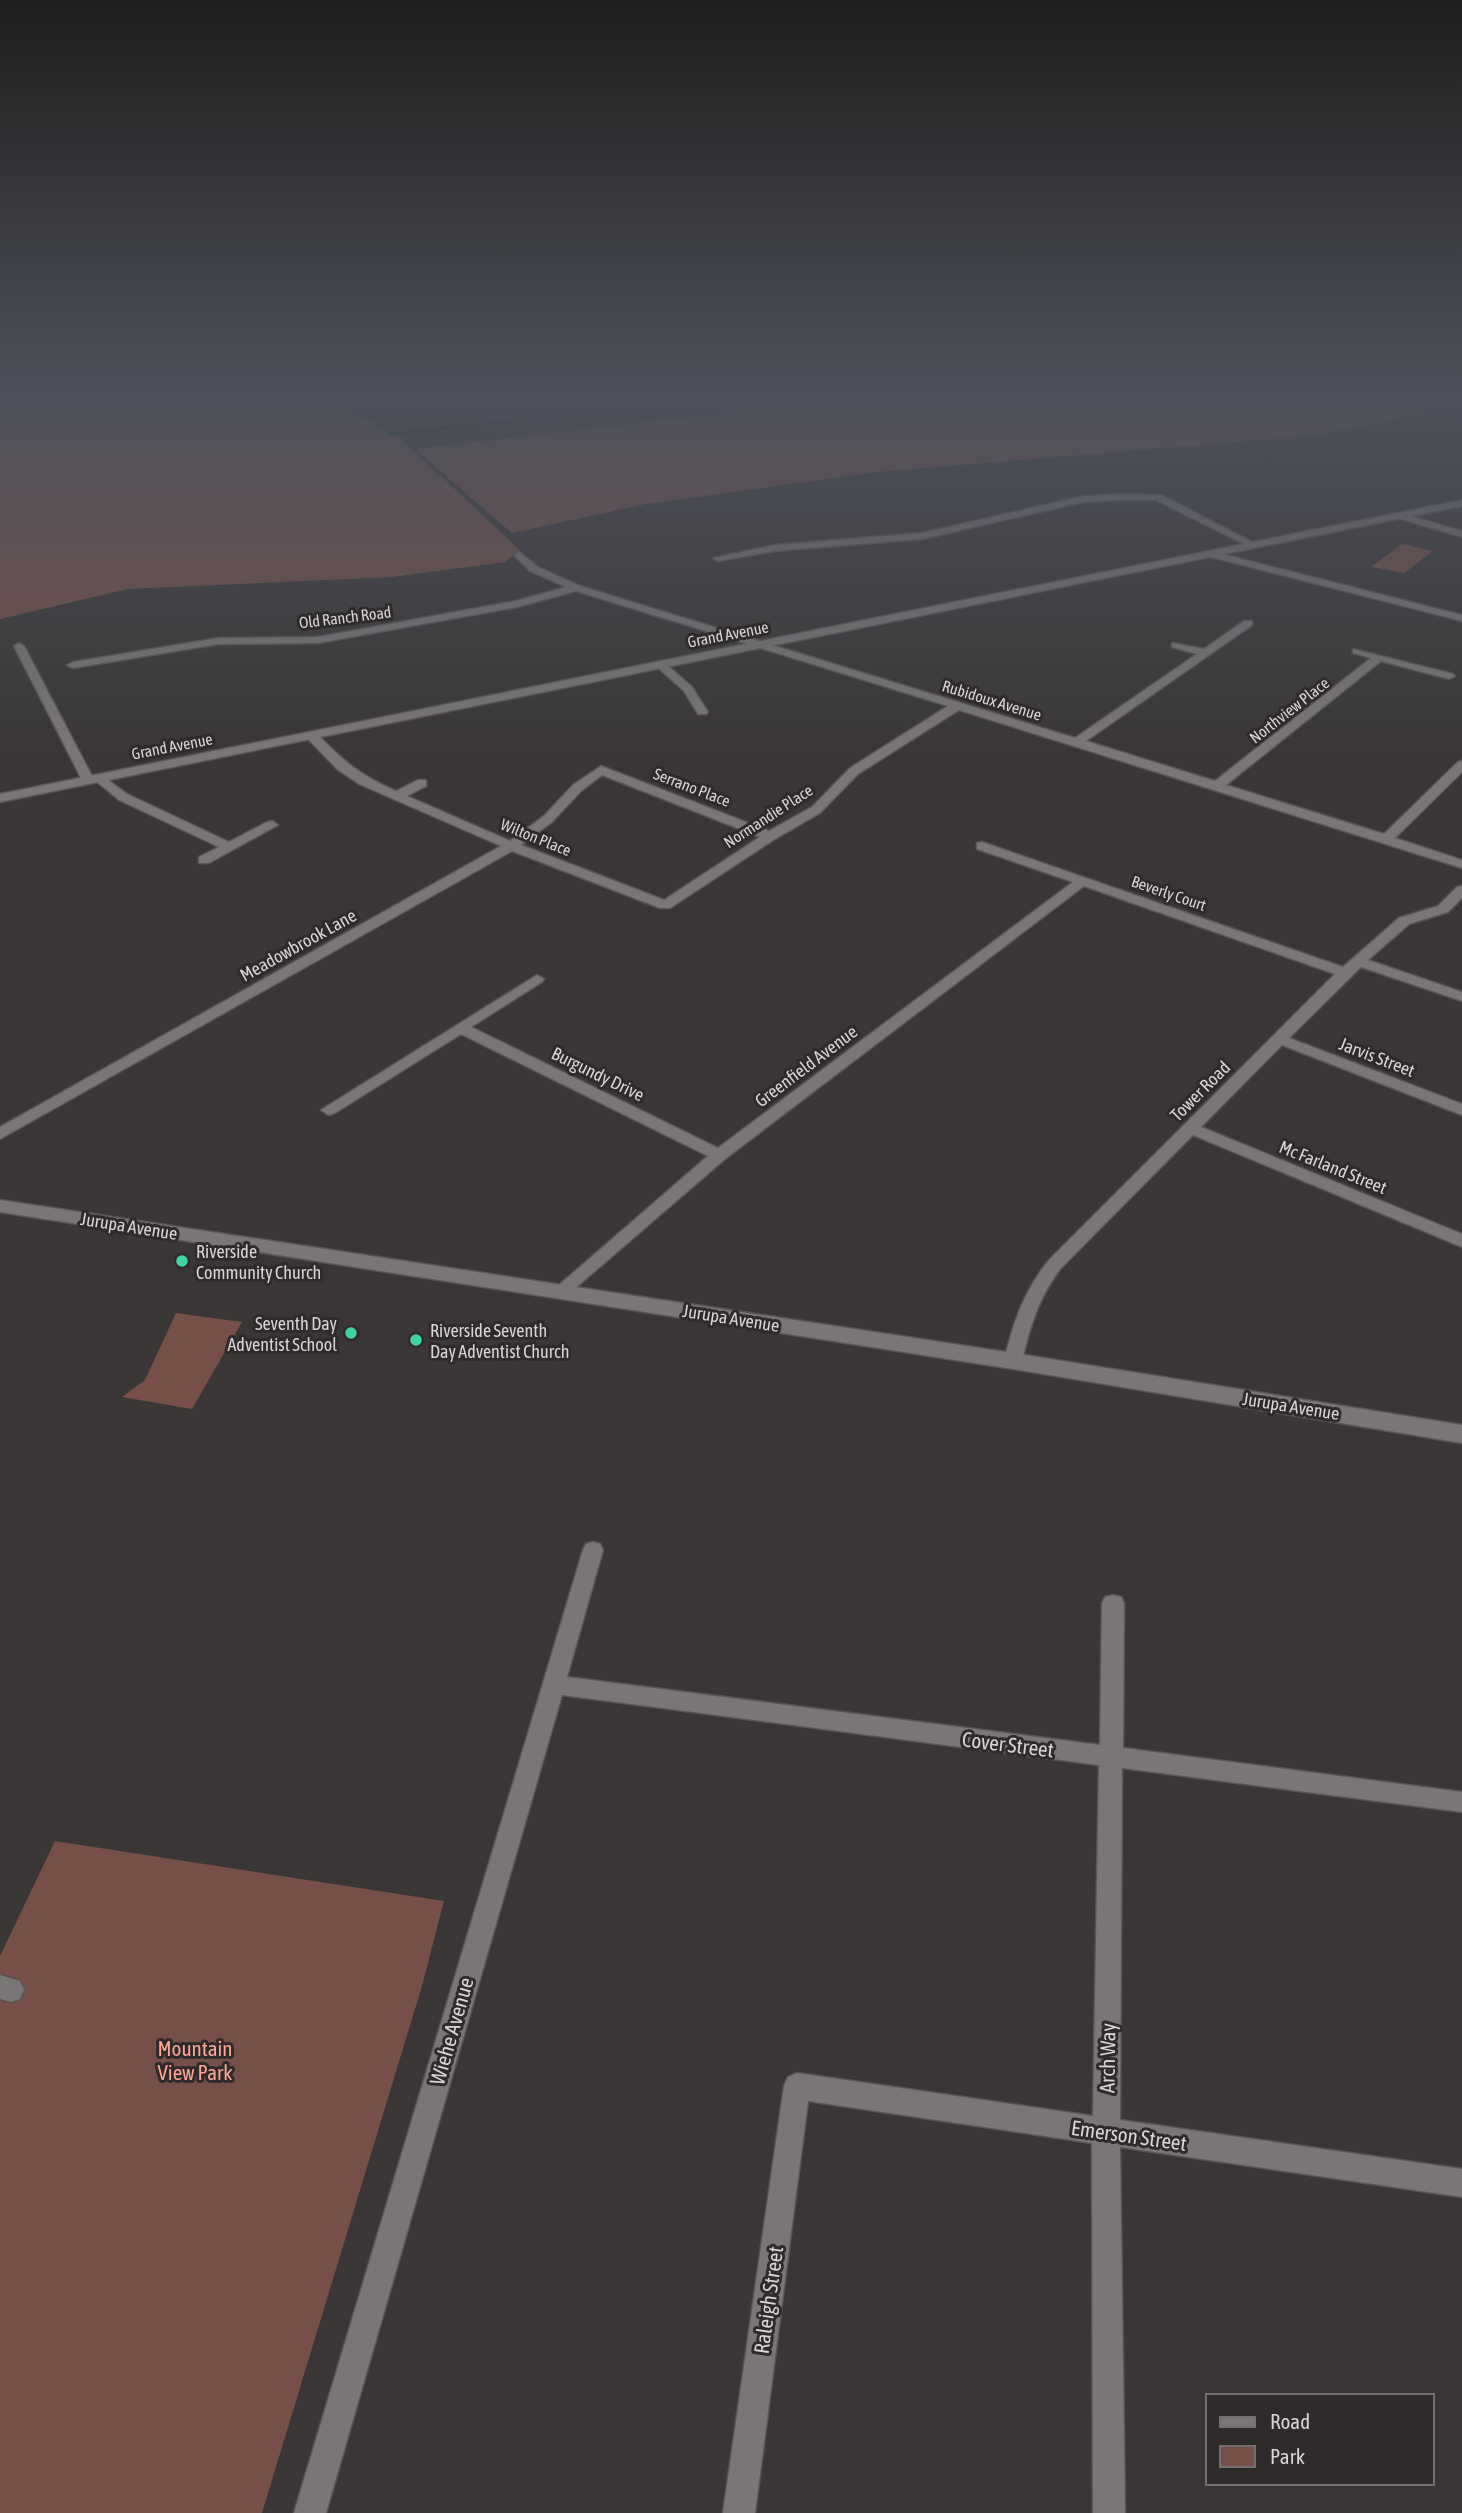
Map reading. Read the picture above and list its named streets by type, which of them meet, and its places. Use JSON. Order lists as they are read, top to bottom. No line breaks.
{"streets":{"street":["Old Ranch Road","Grand Avenue","Rubidoux Avenue","Northview Place","Serrano Place","Normandie Place","Wilton Place","Beverly Court","Meadowbrook Lane","Jarvis Street","Greenfield Avenue","Burgundy Drive","Tower Road","Mc Farland Street","Jurupa Avenue","Cover Street","Wiehe Avenue","Arch Way","Emerson Street","Raleigh Street"]},"crossings":[["Old Ranch Road","Rubidoux Avenue"],["Grand Avenue","Rubidoux Avenue"],["Grand Avenue","Wilton Place"],["Rubidoux Avenue","Northview Place"],["Rubidoux Avenue","Normandie Place"],["Serrano Place","Normandie Place"],["Serrano Place","Meadowbrook Lane"],["Normandie Place","Wilton Place"],["Wilton Place","Meadowbrook Lane"],["Beverly Court","Greenfield Avenue"],["Beverly Court","Tower Road"],["Jarvis Street","Tower Road"],["Greenfield Avenue","Burgundy Drive"],["Greenfield Avenue","Jurupa Avenue"],["Tower Road","Mc Farland Street"],["Tower Road","Jurupa Avenue"],["Cover Street","Wiehe Avenue"],["Cover Street","Arch Way"],["Arch Way","Emerson Street"],["Emerson Street","Raleigh Street"]],"parks":["Mountain View Park"],"places":["Riverside Community Church","Seventh Day Adventist School","Riverside Seventh Day Adventist Church"],"legend":["Road","Park"]}
